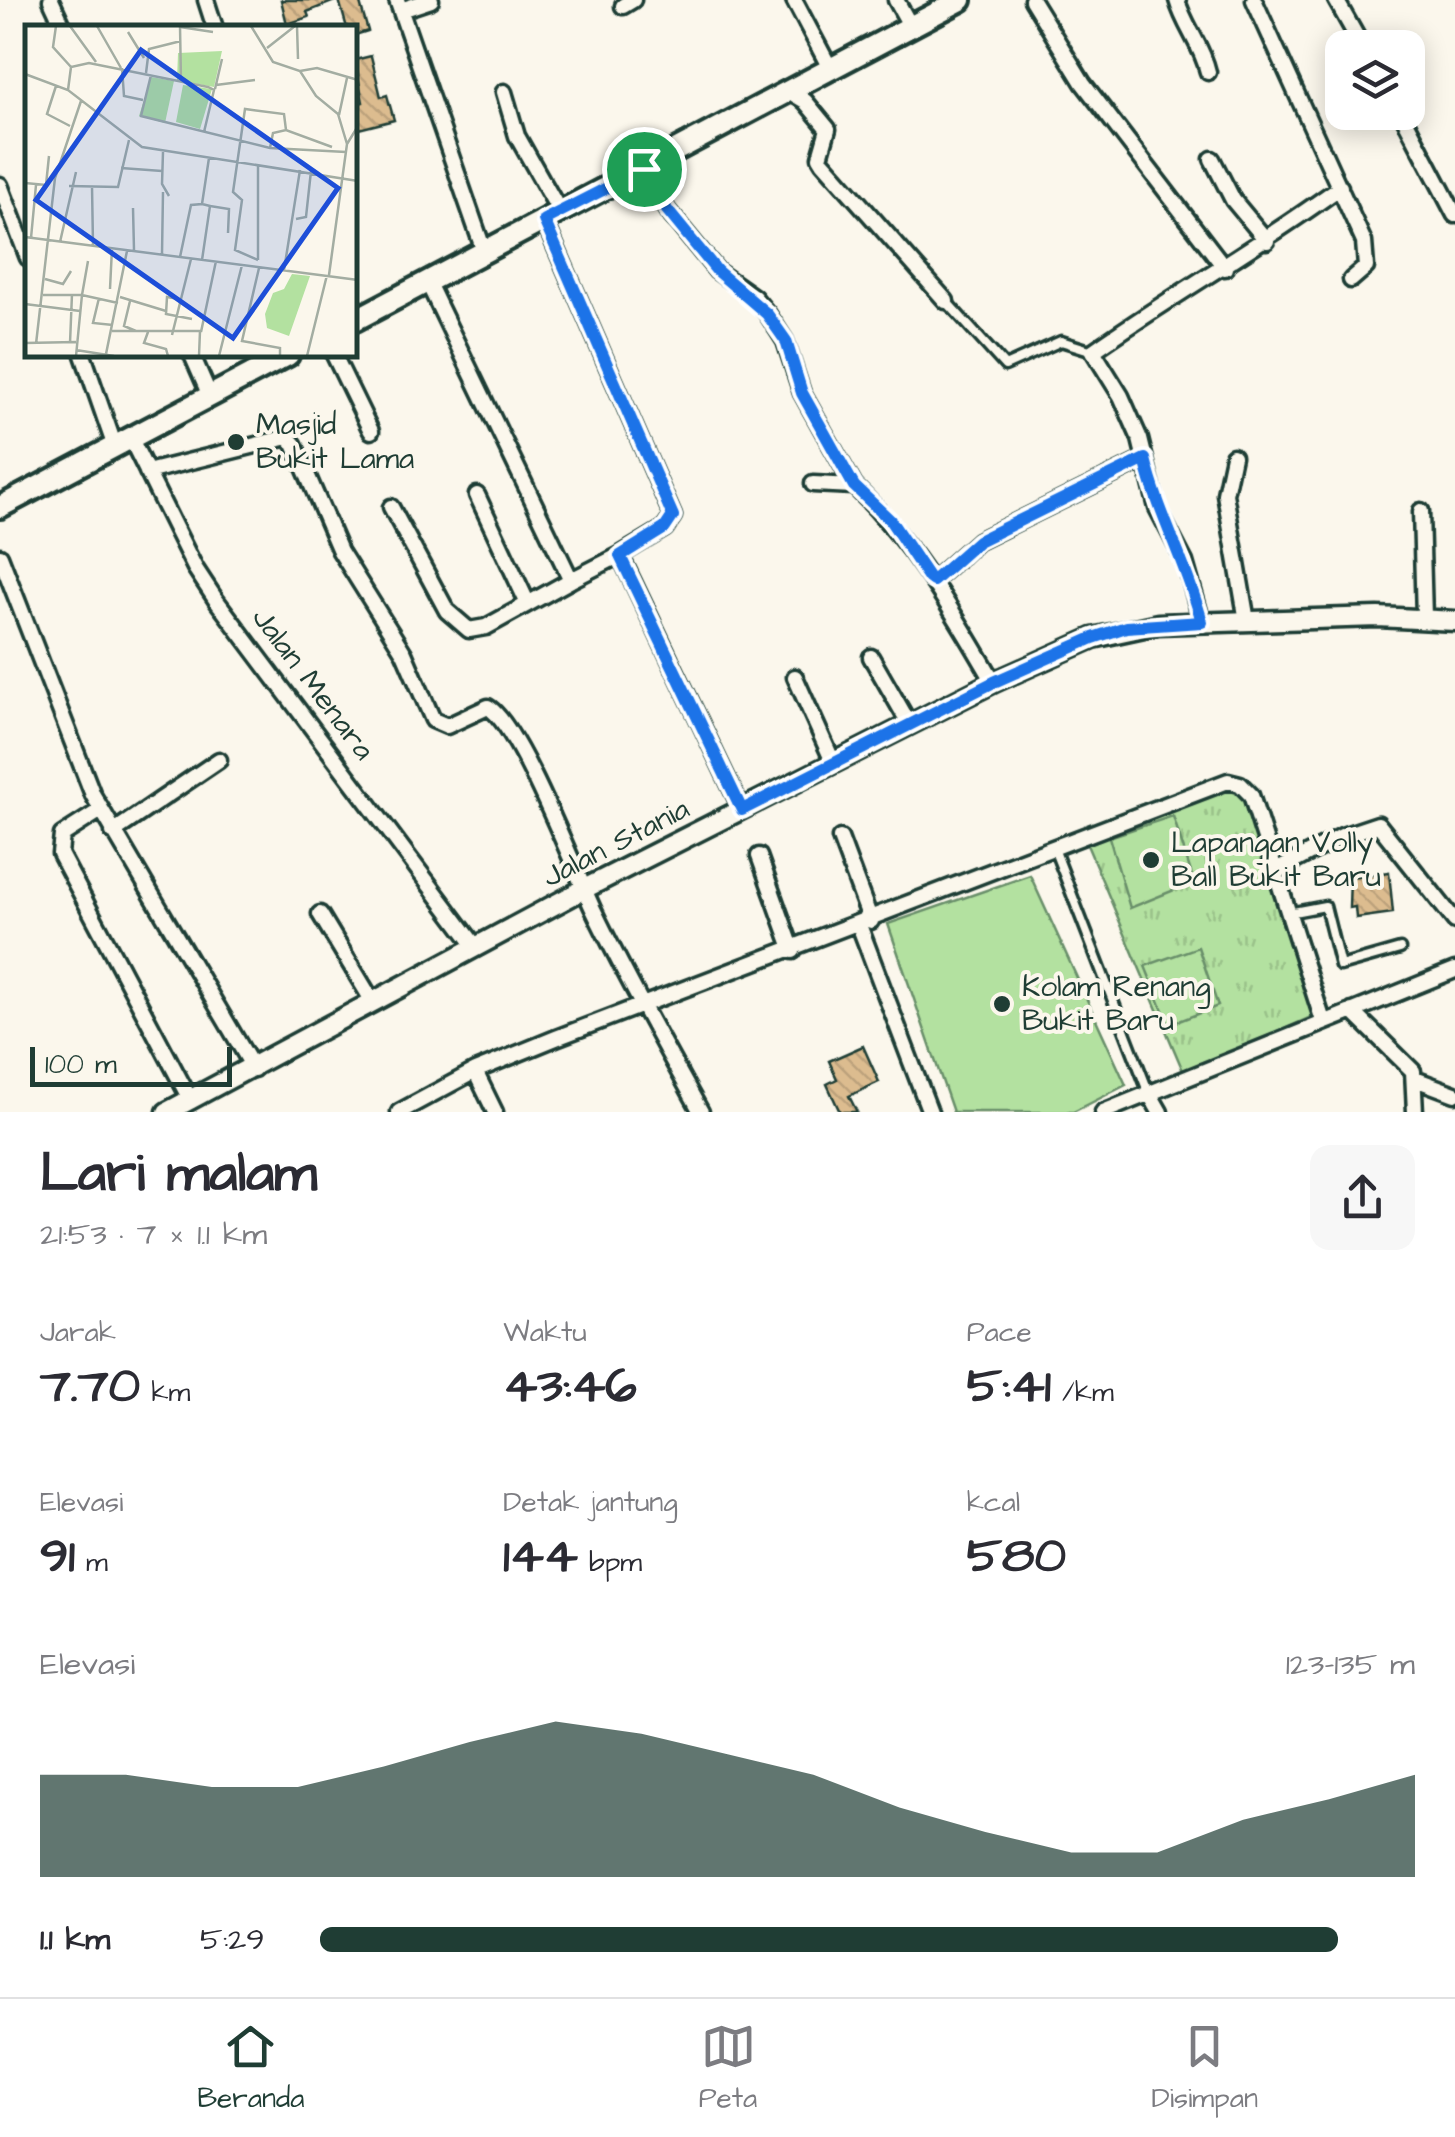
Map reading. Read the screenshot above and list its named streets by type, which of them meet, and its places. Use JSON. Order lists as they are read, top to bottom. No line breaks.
{"streets":{"street":["Jalan Menara","Jalan Stania"]},"crossings":[["Jalan Menara","Jalan Stania"]],"places":["Masjid Bukit Lama","Lapangan Volly Ball Bukit Baru","Kolam Renang Bukit Baru"],"scale_bar":"100 m","page":{"scale":"100 m","heading":["Lari malam","21:53 · 7 × 1.1 km"],"stats":[["Jarak","7.70 km"],["Waktu","43:46"],["Pace","5:41 /km"],["Elevasi","91 m"],["Detak jantung","144 bpm"],["kcal","580"]],"chart":["Elevasi","123–135 m"],"list":[{"name":"1.1 km","note":"5:29"}],"tabs":["Beranda","Peta","Disimpan"]}}
